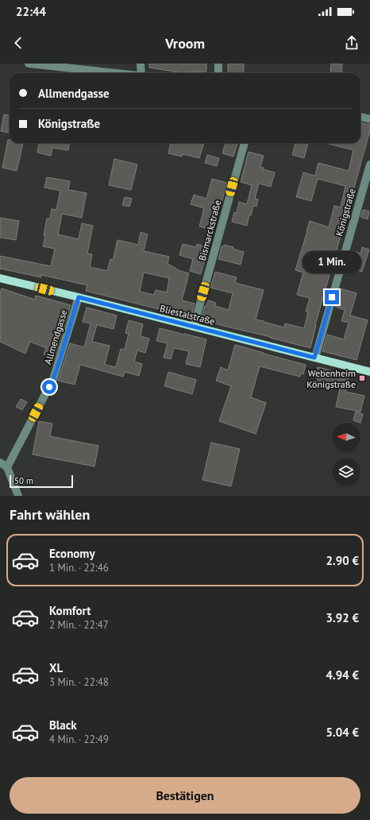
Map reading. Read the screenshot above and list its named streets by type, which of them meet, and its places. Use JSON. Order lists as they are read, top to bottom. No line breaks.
{"streets":{"main road":["Bliestalstraße"],"street":["Königstraße","Bismarckstraße","Allmendgasse"]},"crossings":[["Königstraße","Bliestalstraße"],["Bismarckstraße","Bliestalstraße"],["Bliestalstraße","Allmendgasse"]],"places":{"transit":["Webenheim Königstraße"]},"scale_bar":"50 m","north":"left","page":{"status":"22:44","header":"Vroom","banner":["Allmendgasse","Königstraße"],"bubble":"1 Min.","scale":"50 m","heading":"Fahrt wählen","list":[{"name":"Economy","note":"1 Min. · 22:46","value":"2.90 €"},{"name":"Komfort","note":"2 Min. · 22:47","value":"3.92 €"},{"name":"XL","note":"3 Min. · 22:48","value":"4.94 €"},{"name":"Black","note":"4 Min. · 22:49","value":"5.04 €"}],"buttons":"Bestätigen"}}
